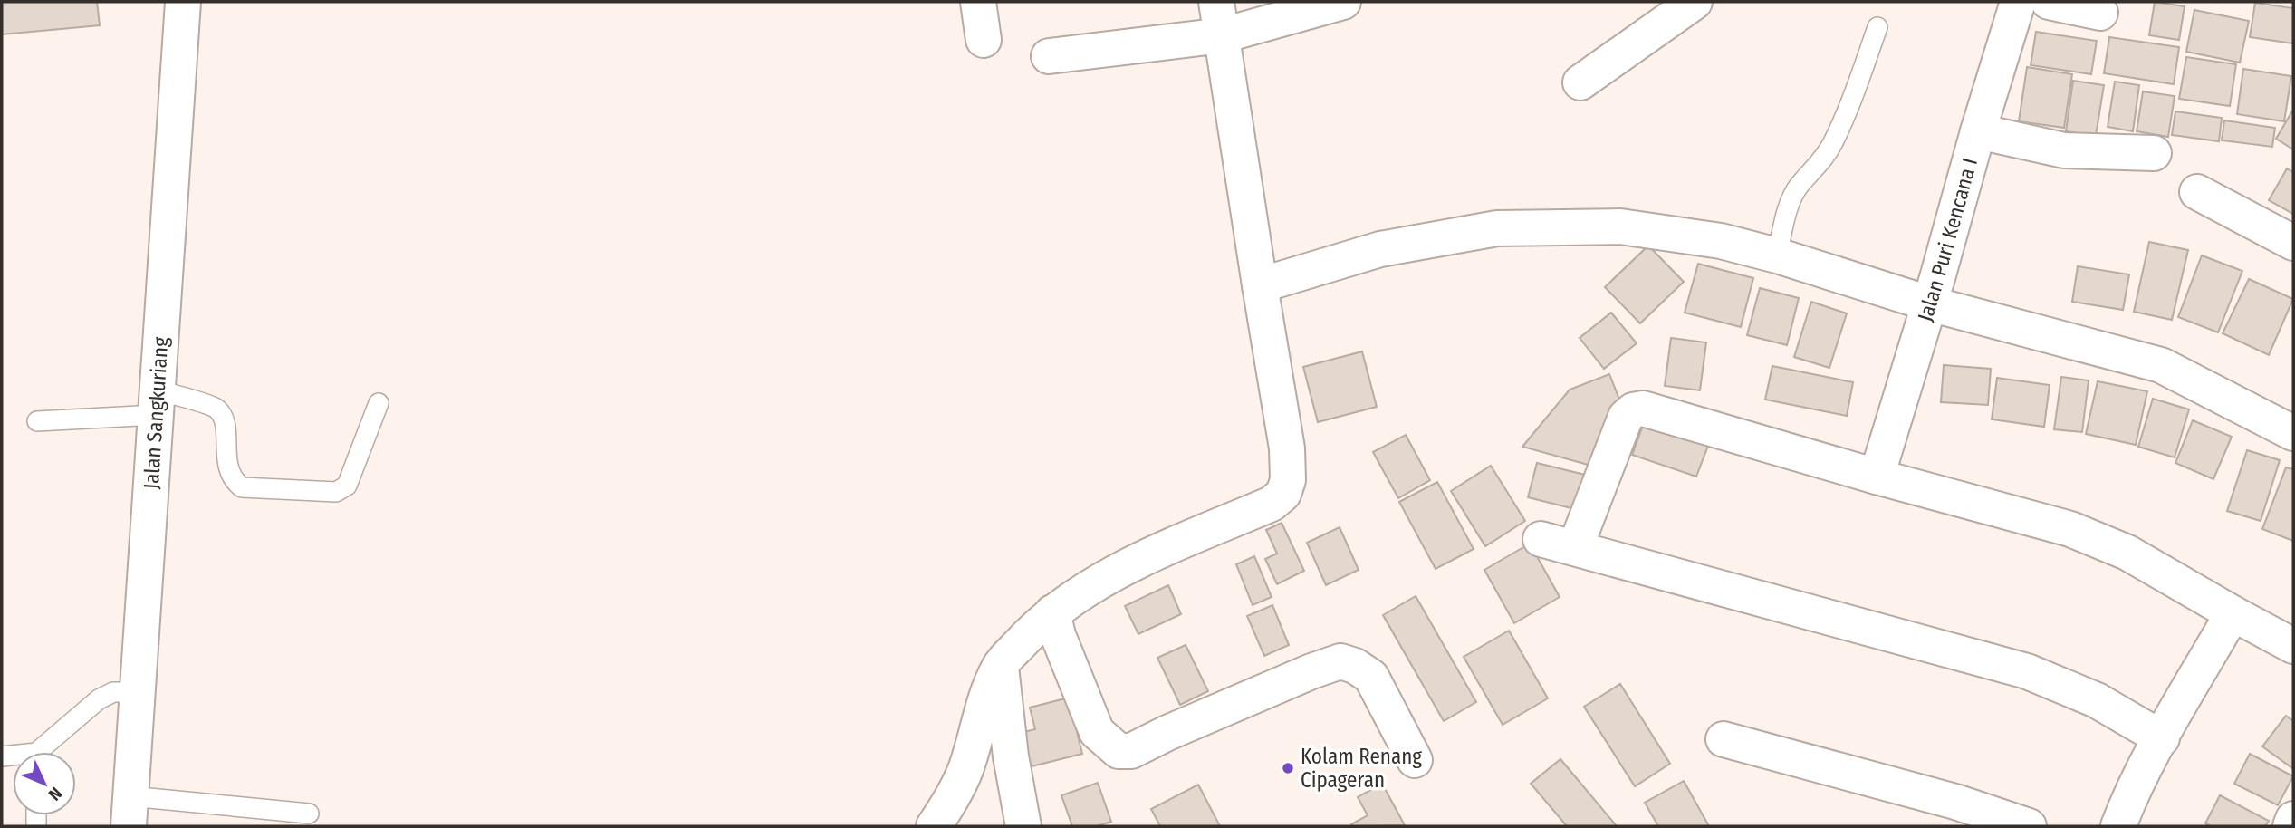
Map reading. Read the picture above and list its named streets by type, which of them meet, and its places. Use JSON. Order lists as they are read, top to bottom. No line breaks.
{"streets":{"street":["Jalan Puri Kencana I","Jalan Sangkuriang"]},"places":["Kolam Renang Cipageran"],"north":"bottom right"}
